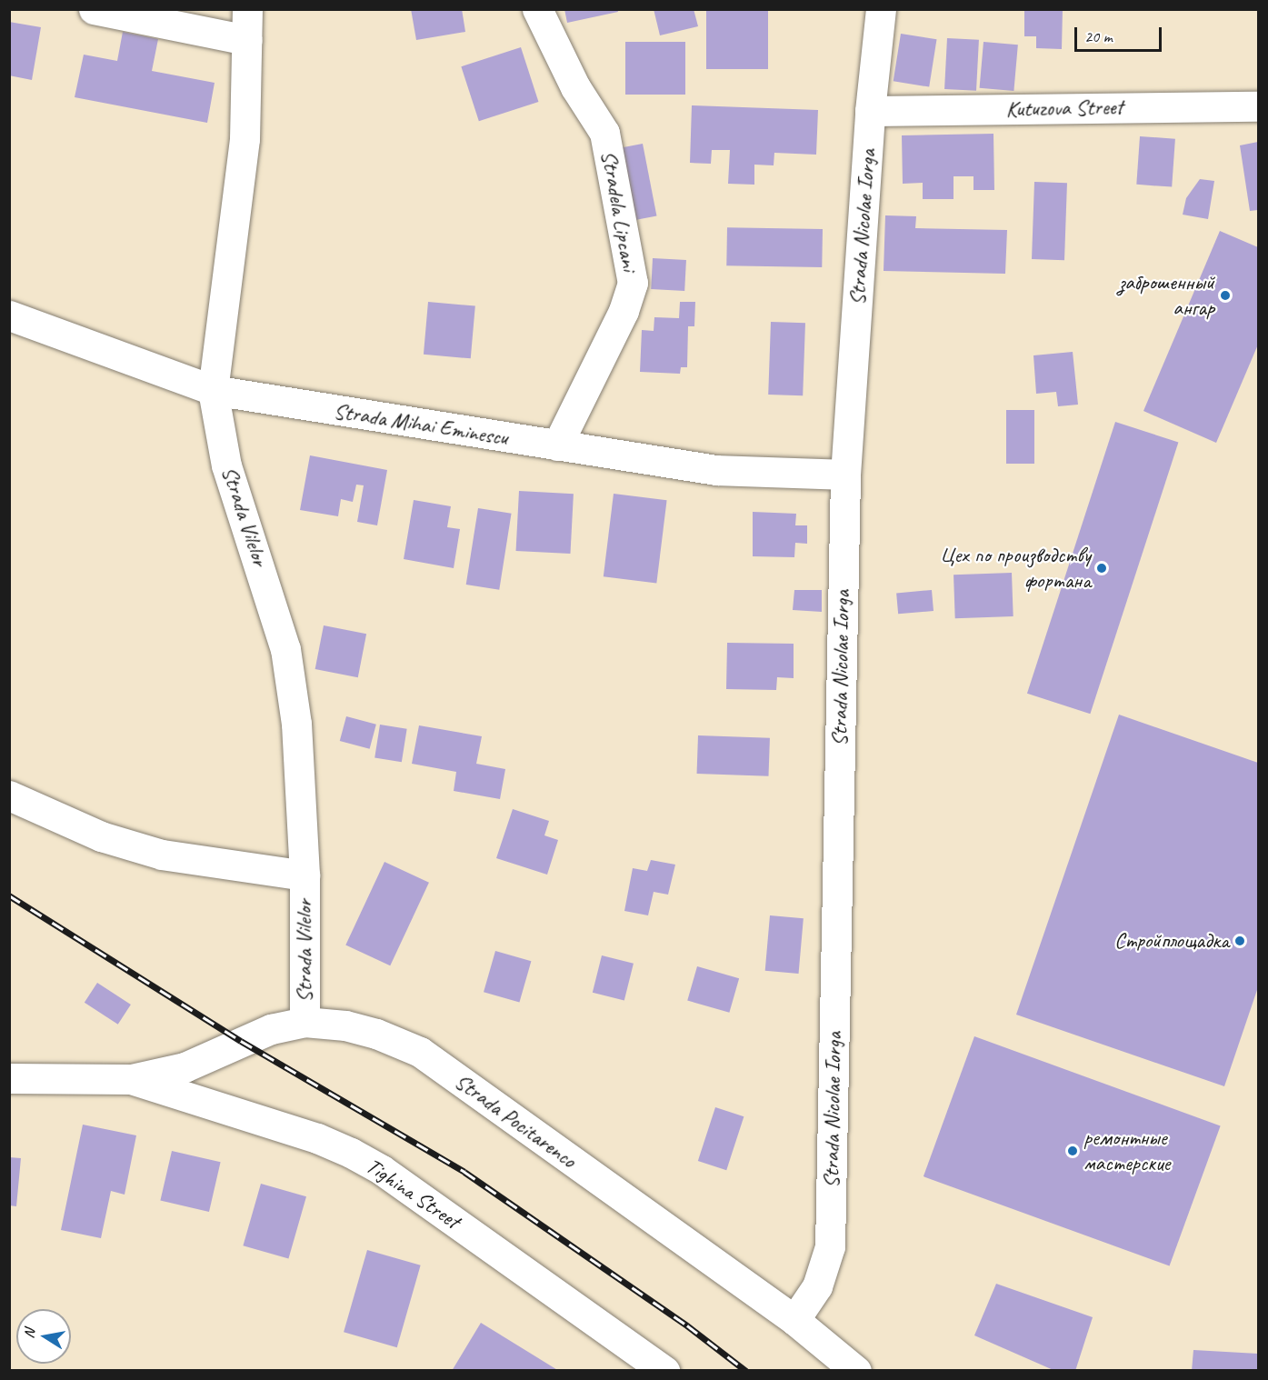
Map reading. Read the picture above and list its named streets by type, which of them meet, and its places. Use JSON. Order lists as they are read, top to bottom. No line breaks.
{"streets":{"street":["Kutuzova Street","Stradela Lipcani","Strada Nicolae Iorga","Strada Mihai Eminescu","Strada Vilelor","Strada Pocitarenco","Tighina Street"]},"crossings":[["Kutuzova Street","Strada Nicolae Iorga"],["Stradela Lipcani","Strada Mihai Eminescu"],["Strada Nicolae Iorga","Strada Mihai Eminescu"],["Strada Nicolae Iorga","Strada Pocitarenco"],["Strada Mihai Eminescu","Strada Vilelor"],["Strada Vilelor","Strada Pocitarenco"],["Strada Pocitarenco","Tighina Street"]],"places":["заброшенный ангар","Цех по производству фортана","Стройплощадка","ремонтные мастерские"],"scale_bar":"20 m","north":"left"}
